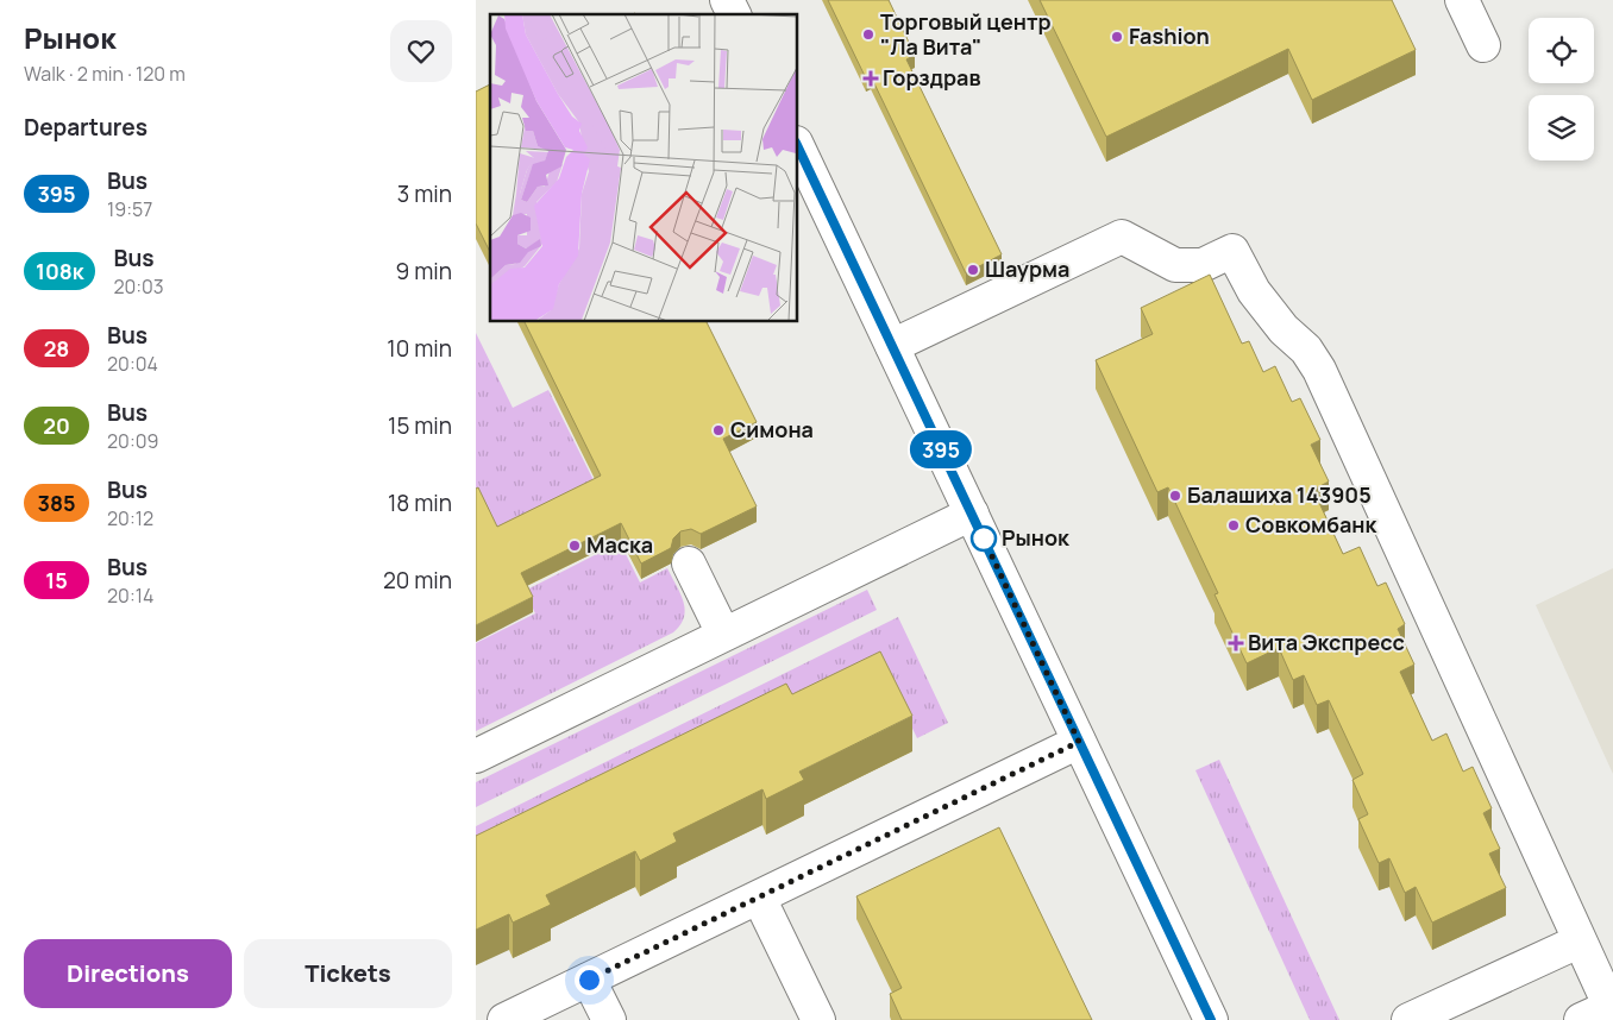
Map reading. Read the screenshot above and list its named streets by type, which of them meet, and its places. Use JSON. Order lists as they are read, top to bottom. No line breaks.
{"places":{"other":["Торговый центр \"Ла Вита\"","Fashion","Шаурма","Симона","Балашиха 143905","Совкомбанк","Рынок","Маска"],"health":["Горздрав","Вита Экспресс"]},"lines":["bus line 395"],"page":{"heading":[["Рынок","Walk · 2 min · 120 m"],"Departures"],"on_map":"395","list":[{"mark":"395","name":"Bus","note":"19:57","value":"3 min"},{"mark":"108к","name":"Bus","note":"20:03","value":"9 min"},{"mark":"28","name":"Bus","note":"20:04","value":"10 min"},{"mark":"20","name":"Bus","note":"20:09","value":"15 min"},{"mark":"385","name":"Bus","note":"20:12","value":"18 min"},{"mark":"15","name":"Bus","note":"20:14","value":"20 min"}],"buttons":["Directions","Tickets"]}}
